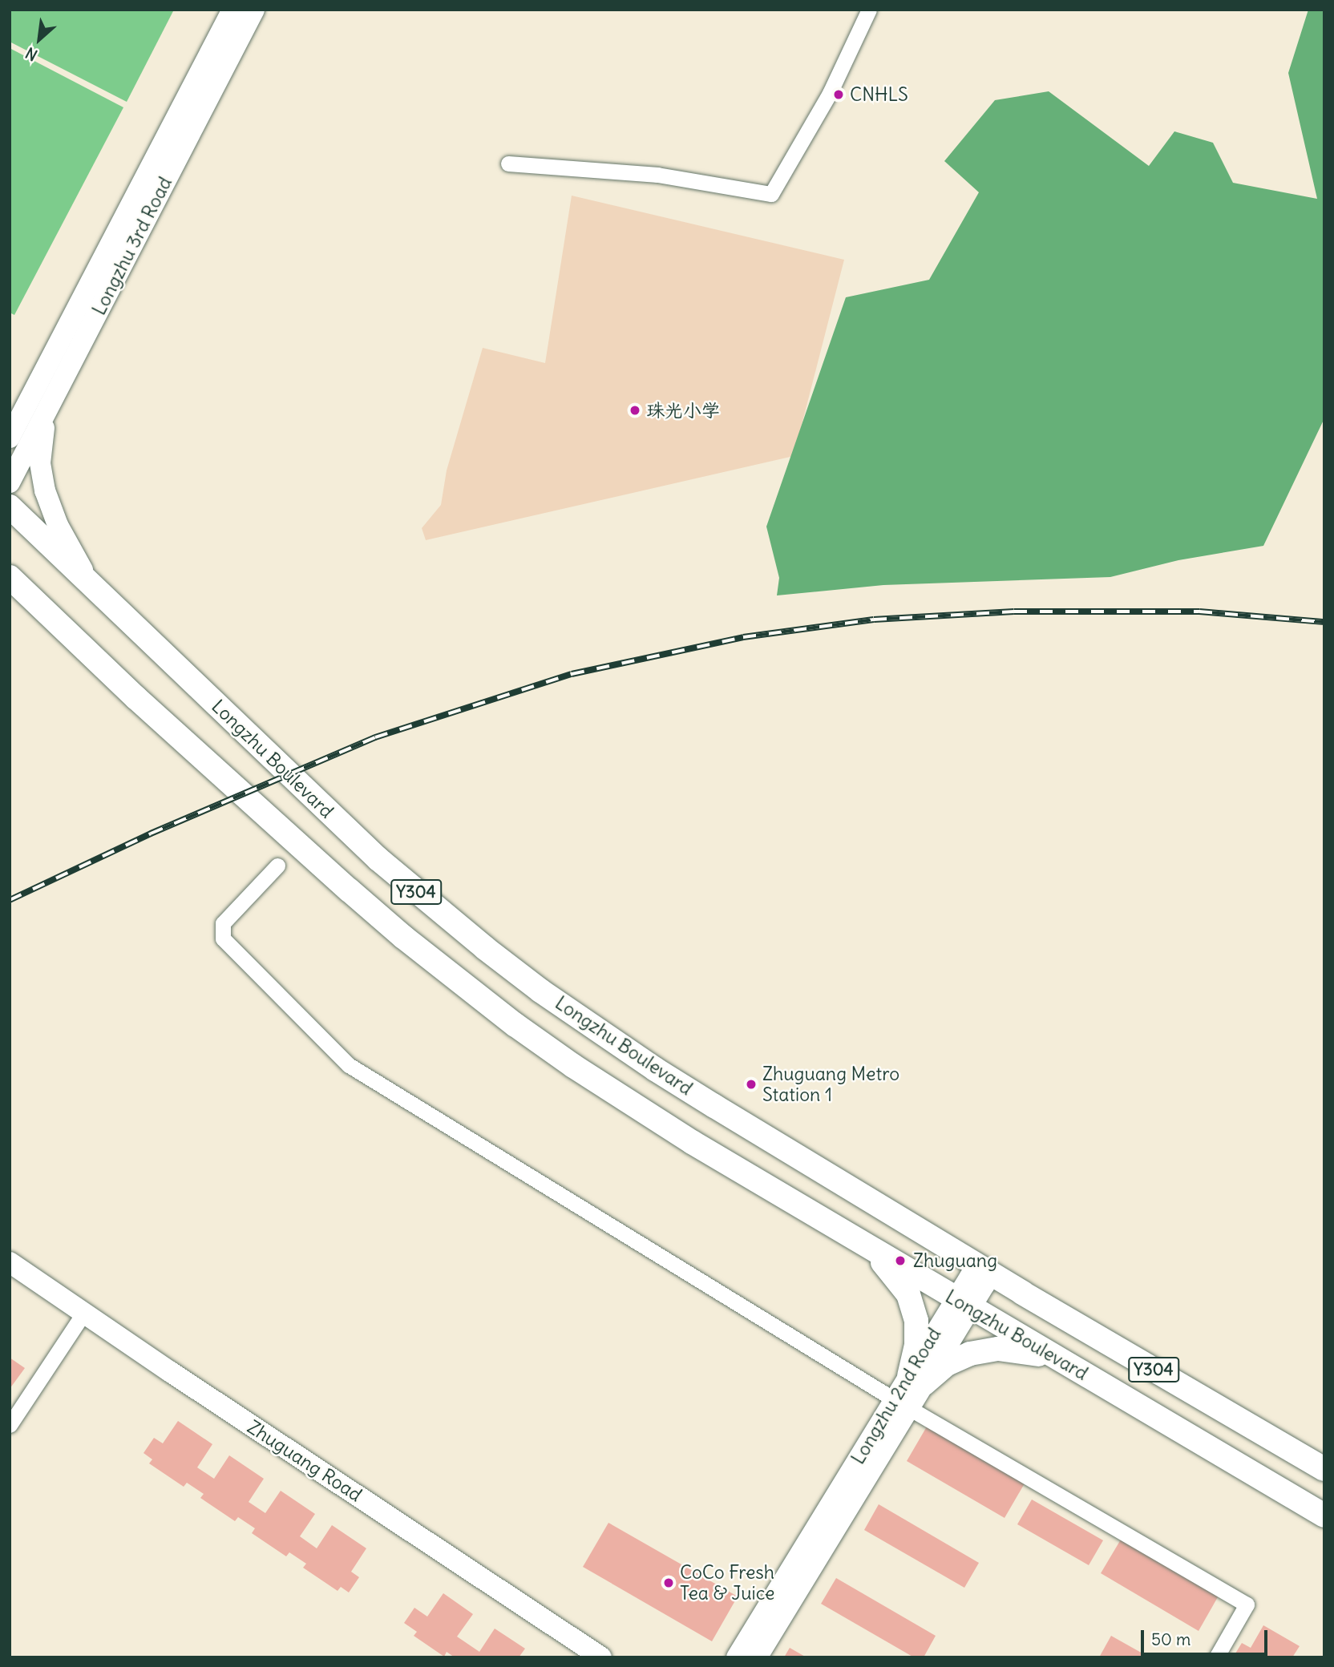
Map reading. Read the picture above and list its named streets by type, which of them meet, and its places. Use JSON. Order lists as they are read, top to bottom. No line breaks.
{"streets":{"main road":["Longzhu 3rd Road","Longzhu Boulevard","Y304","Longzhu 2nd Road","Zhuguang Road"]},"crossings":[["Longzhu Boulevard","Longzhu 2nd Road"]],"places":["CNHLS","珠光小学","Zhuguang Metro Station 1","Zhuguang","CoCo Fresh Tea & Juice"],"scale_bar":"50 m","north":"bottom left"}
